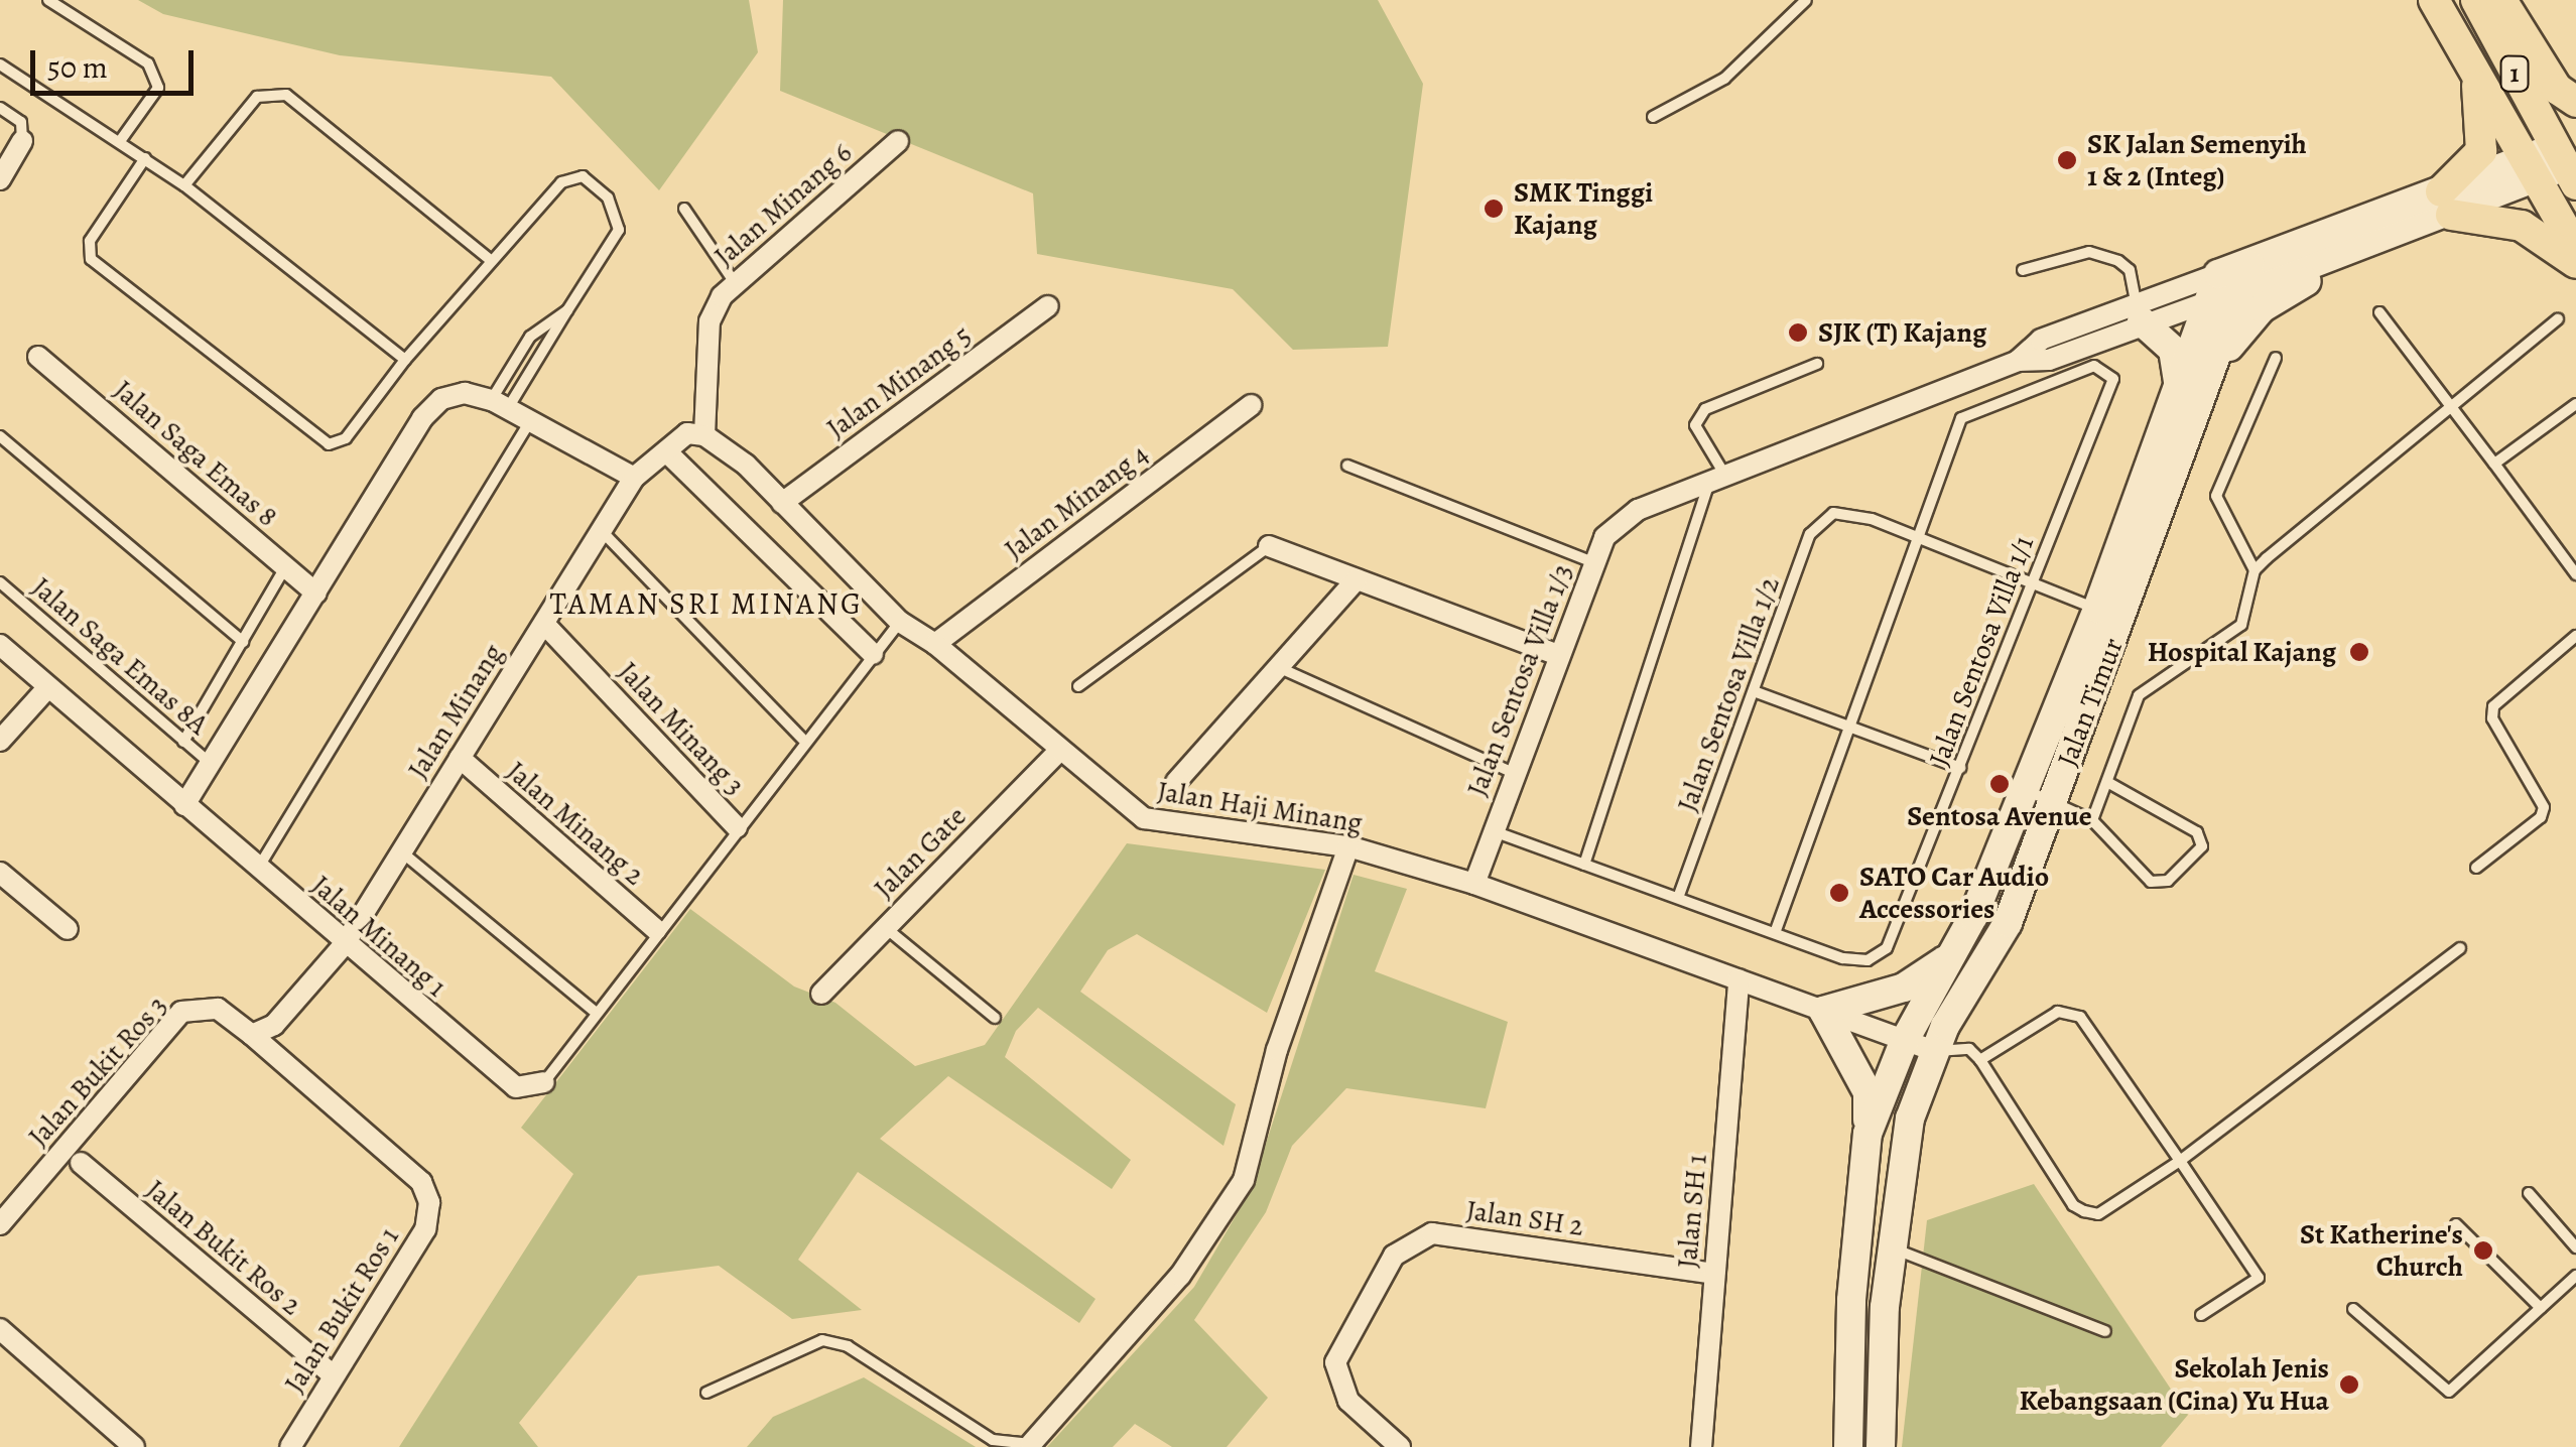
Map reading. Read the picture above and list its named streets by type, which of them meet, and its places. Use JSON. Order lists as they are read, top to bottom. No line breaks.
{"streets":{"main road":["1","Jalan Timur"],"street":["Jalan Minang 6","Jalan Minang 5","Jalan Saga Emas 8","Jalan Minang 4","Jalan Sentosa Villa 1/3","Jalan Minang","Jalan Minang 3","Jalan Haji Minang","Jalan Minang 2","Jalan Gate","Jalan Minang 1","Jalan Bukit Ros 3","Jalan SH 1","Jalan SH 2","Jalan Bukit Ros 2","Jalan Bukit Ros 1"],"lane":["Jalan Sentosa Villa 1/1","Jalan Saga Emas 8A","Jalan Sentosa Villa 1/2"]},"crossings":[["Jalan Minang 6","Jalan Minang"],["Jalan Minang 6","Jalan Haji Minang"],["Jalan Minang 5","Jalan Haji Minang"],["Jalan Minang 4","Jalan Haji Minang"],["Jalan Sentosa Villa 1/1","Jalan Sentosa Villa 1/2"],["Jalan Sentosa Villa 1/3","Jalan Haji Minang"],["Jalan Timur","Jalan Haji Minang"],["Jalan Minang","Jalan Minang 3"],["Jalan Minang","Jalan Haji Minang"],["Jalan Minang","Jalan Minang 2"],["Jalan Minang","Jalan Minang 1"],["Jalan Minang","Jalan Bukit Ros 3"],["Jalan Minang","Jalan Bukit Ros 1"],["Jalan Haji Minang","Jalan Gate"],["Jalan Haji Minang","Jalan SH 1"],["Jalan Bukit Ros 3","Jalan Bukit Ros 1"],["Jalan SH 1","Jalan SH 2"],["Jalan Bukit Ros 2","Jalan Bukit Ros 1"]],"districts":["TAMAN SRI MINANG"],"places":["SK Jalan Semenyih 1 & 2 (Integ)","SMK Tinggi Kajang","SJK (T) Kajang","Hospital Kajang","Sentosa Avenue","SATO Car Audio Accessories","St Katherine's Church","Sekolah Jenis Kebangsaan (Cina) Yu Hua"],"scale_bar":"50 m"}
